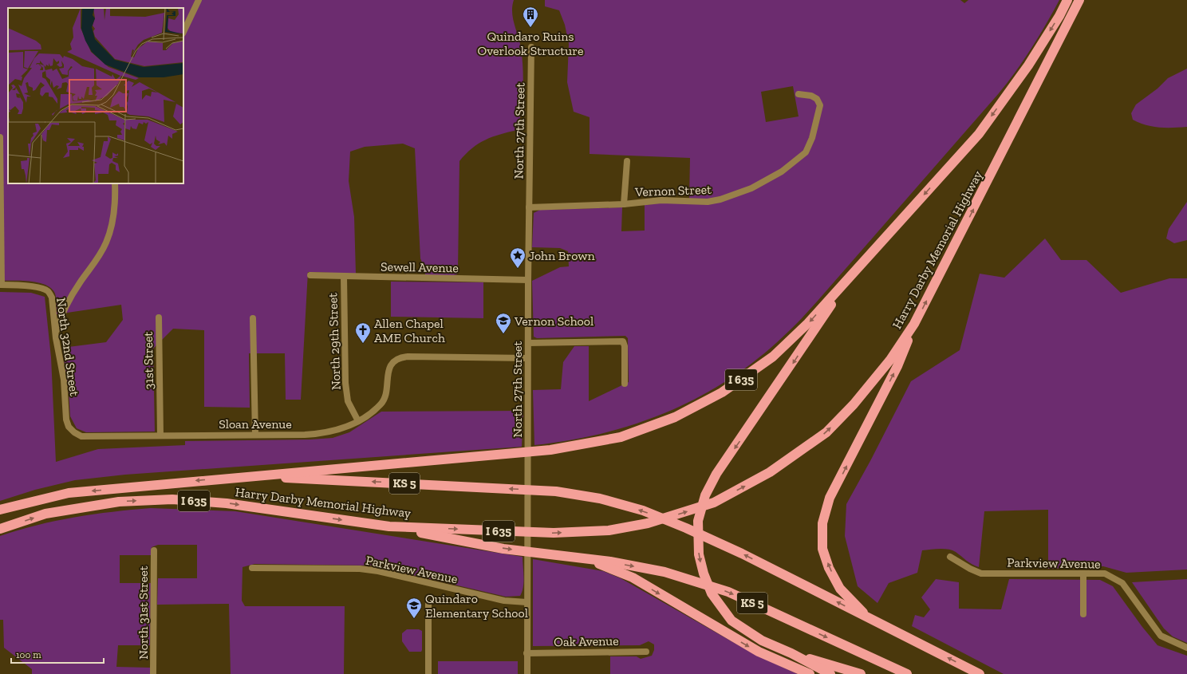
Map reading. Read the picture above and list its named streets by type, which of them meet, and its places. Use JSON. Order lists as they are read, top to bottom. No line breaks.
{"streets":{"highway":["Harry Darby Memorial Highway","I 635","KS 5"],"street":["North 27th Street","Vernon Street","Sewell Avenue","North 29th Street","North 32nd Street","31st Street","Sloan Avenue","Parkview Avenue","North 31st Street","Oak Avenue"]},"crossings":[["North 27th Street","Vernon Street"],["North 27th Street","Sewell Avenue"],["North 27th Street","Sloan Avenue"],["North 27th Street","Parkview Avenue"],["North 27th Street","Oak Avenue"],["Harry Darby Memorial Highway","KS 5"],["Sewell Avenue","North 29th Street"],["North 29th Street","Sloan Avenue"],["North 32nd Street","Sloan Avenue"],["31st Street","Sloan Avenue"]],"places":{"building":["Quindaro Ruins Overlook Structure"],"place":["John Brown"],"school or university":["Vernon School","Quindaro Elementary School"],"church":["Allen Chapel AME Church"]},"scale_bar":"100 m"}
